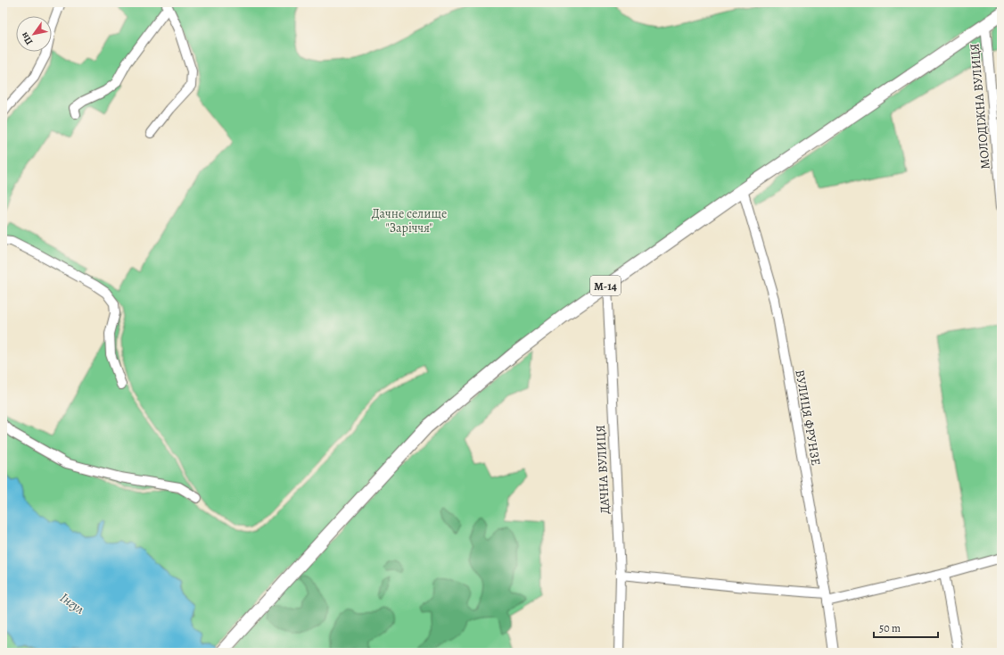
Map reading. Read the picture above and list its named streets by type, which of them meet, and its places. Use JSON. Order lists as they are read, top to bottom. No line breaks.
{"streets":{"highway":["М-14"],"street":["МОЛОДІЖНА ВУЛИЦЯ","ВУЛИЦЯ ФРУНЗЕ","ДАЧНА ВУЛИЦЯ"]},"crossings":[["МОЛОДІЖНА ВУЛИЦЯ","М-14"],["М-14","ВУЛИЦЯ ФРУНЗЕ"],["М-14","ДАЧНА ВУЛИЦЯ"]],"water":["Інгул"],"parks":["Дачне селище \"Заріччя\""],"scale_bar":"50 m","north":"bottom left"}
